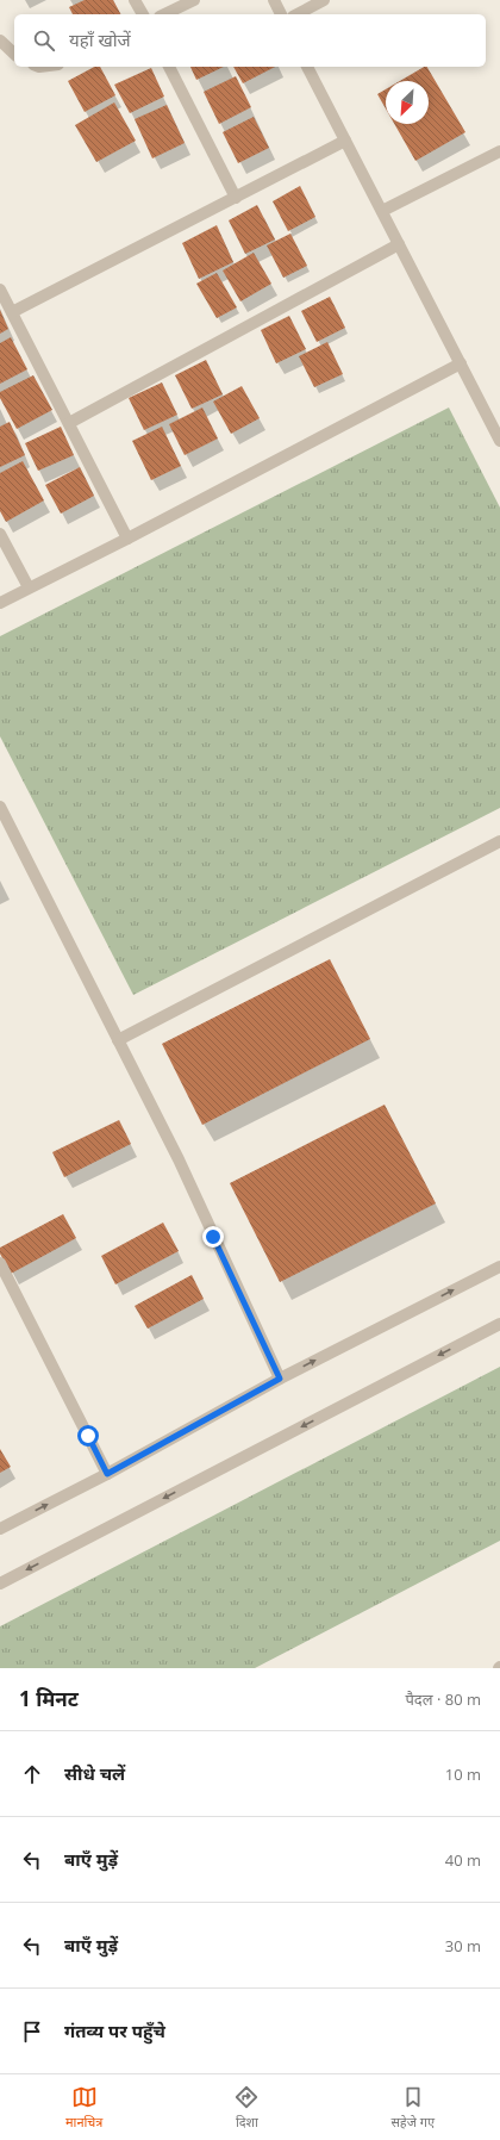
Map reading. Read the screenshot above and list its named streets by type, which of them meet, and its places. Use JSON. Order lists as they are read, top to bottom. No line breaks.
{"north":"bottom left","page":{"search":"यहाँ खोजें","heading":["1 मिनट","पैदल · 80 m"],"list":[["सीधे चलें","10 m"],["बाएँ मुड़ें","40 m"],["बाएँ मुड़ें","30 m"],"गंतव्य पर पहुँचे"],"nav":["मानचित्र","दिशा","सहेजे गए"]}}
